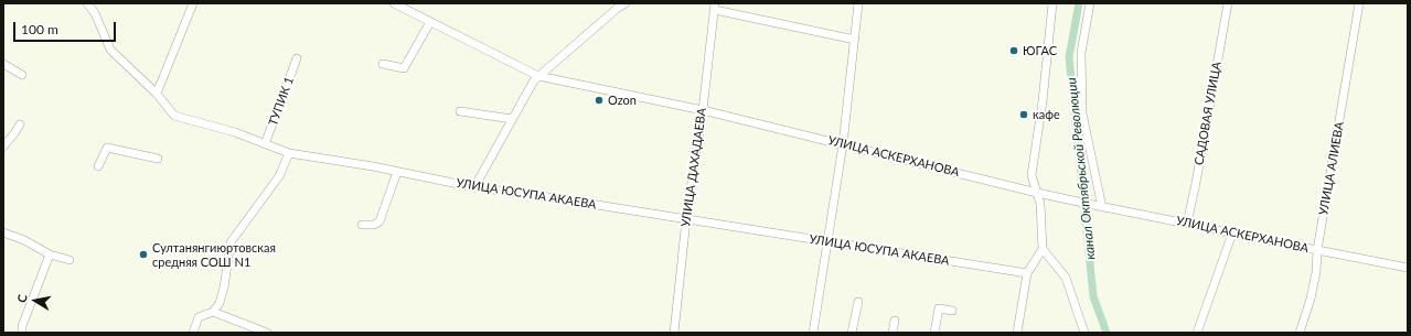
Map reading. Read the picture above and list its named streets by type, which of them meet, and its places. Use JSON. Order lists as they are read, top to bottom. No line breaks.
{"streets":{"street":["ТУПИК 1","САДОВАЯ УЛИЦА","УЛИЦА АСКЕРХАНОВА","УЛИЦА ДАХАДАЕВА","УЛИЦА АЛИЕВА","УЛИЦА ЮСУПА АКАЕВА"]},"crossings":[["ТУПИК 1","УЛИЦА ЮСУПА АКАЕВА"],["САДОВАЯ УЛИЦА","УЛИЦА АСКЕРХАНОВА"],["УЛИЦА АСКЕРХАНОВА","УЛИЦА ДАХАДАЕВА"],["УЛИЦА АСКЕРХАНОВА","УЛИЦА АЛИЕВА"],["УЛИЦА ДАХАДАЕВА","УЛИЦА ЮСУПА АКАЕВА"]],"water":["канал Октябрьской Революции"],"places":["ЮГАС","Ozon","кафе","Султанянгиюртовская средняя СОШ N1"],"scale_bar":"100 m","north":"left"}
